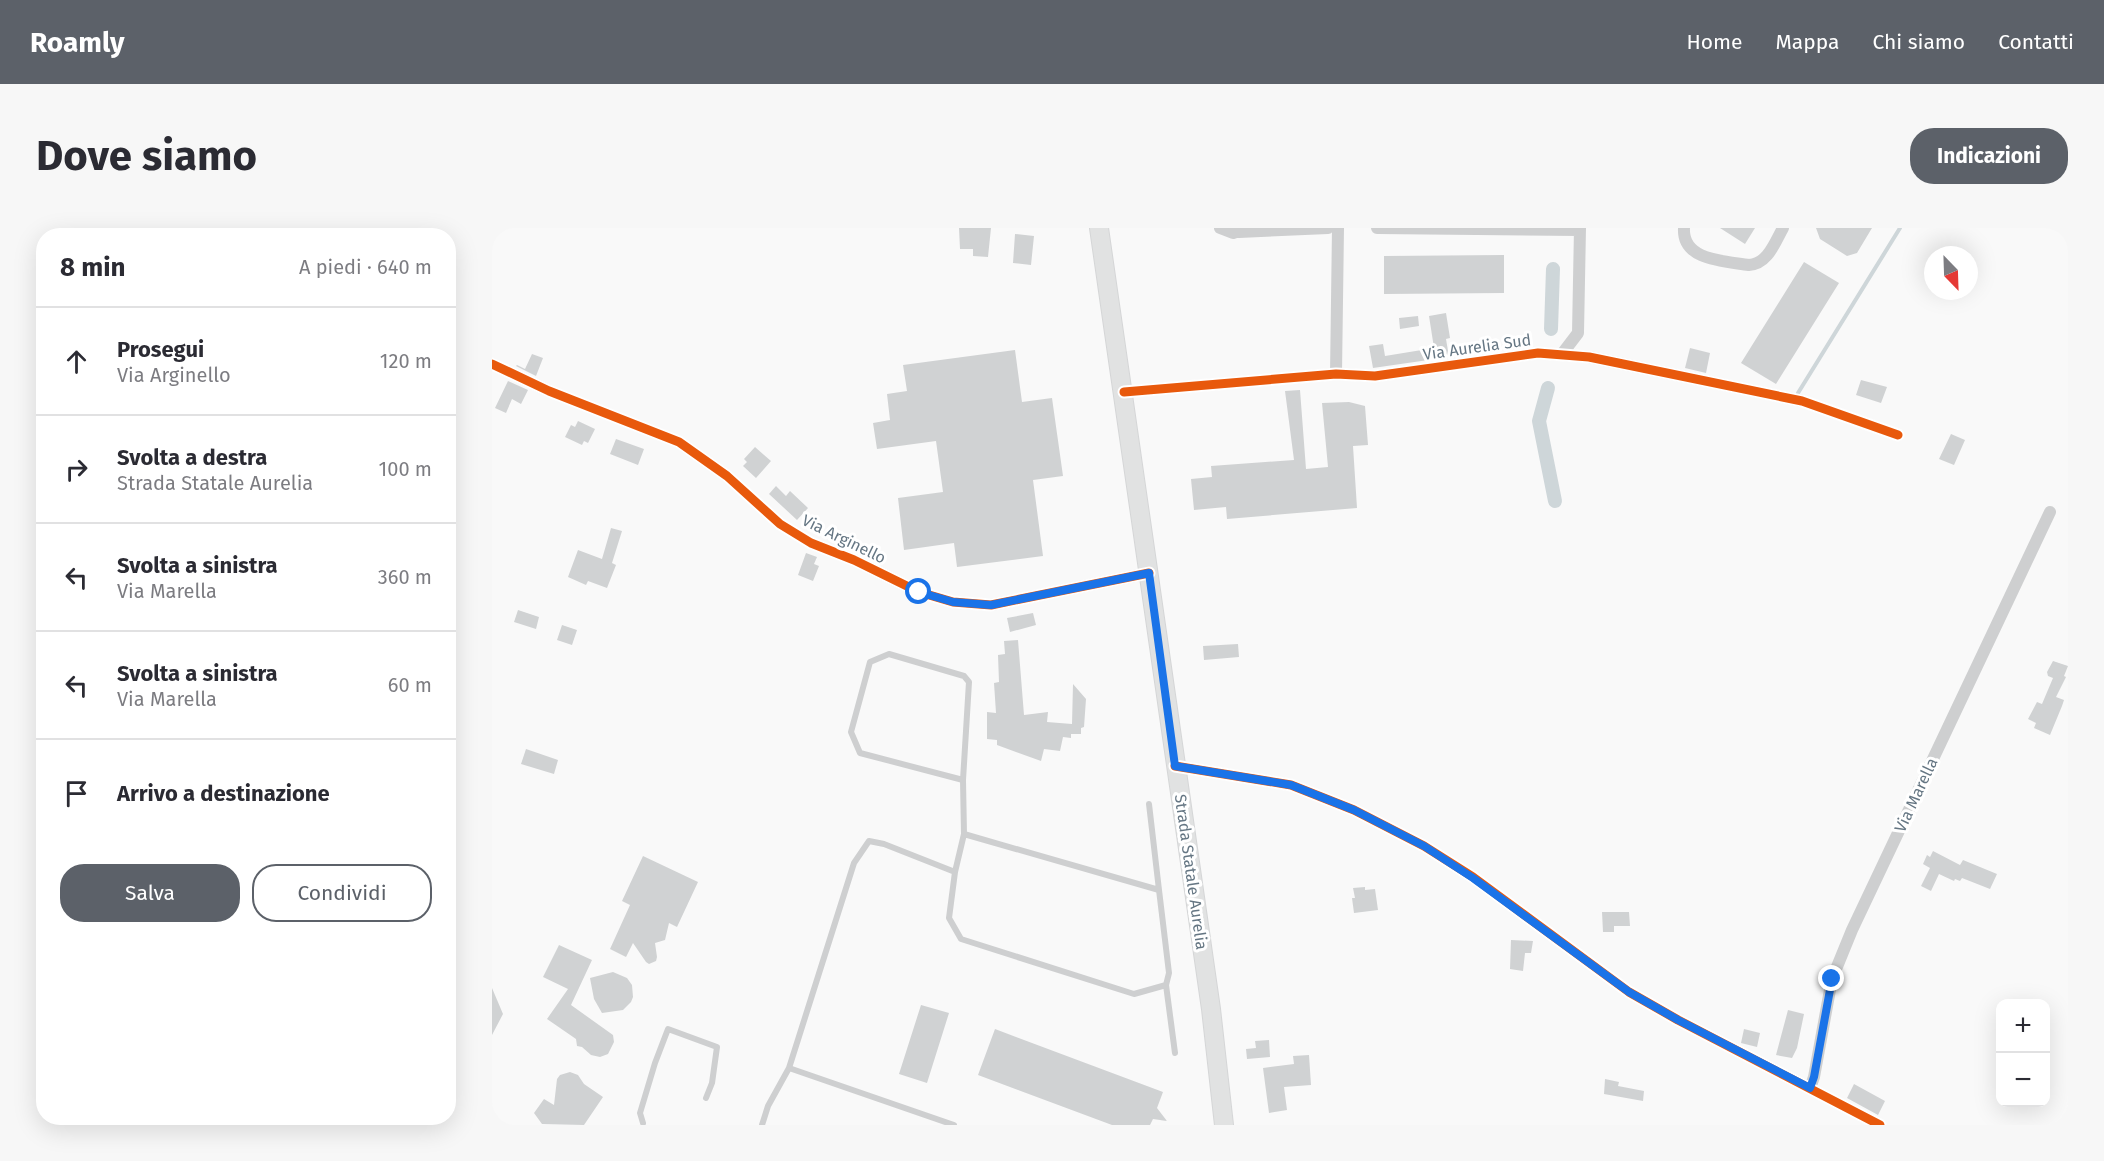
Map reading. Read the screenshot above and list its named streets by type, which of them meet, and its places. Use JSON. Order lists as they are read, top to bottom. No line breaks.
{"streets":{"main road":["Strada Statale Aurelia"],"street":["Via Aurelia Sud","Via Arginello","Via Marella"]},"crossings":[["Via Aurelia Sud","Strada Statale Aurelia"],["Via Arginello","Strada Statale Aurelia"]],"north":"bottom right","page":{"header":"Roamly","nav":["Home","Mappa","Chi siamo","Contatti"],"buttons":["Indicazioni",["Salva","Condividi"]],"title":"Dove siamo","heading":["8 min","A piedi · 640 m"],"list":[["Prosegui","Via Arginello","120 m"],["Svolta a destra","Strada Statale Aurelia","100 m"],["Svolta a sinistra","Via Marella","360 m"],["Svolta a sinistra","Via Marella","60 m"],"Arrivo a destinazione"],"map_buttons":["+","−"]}}
